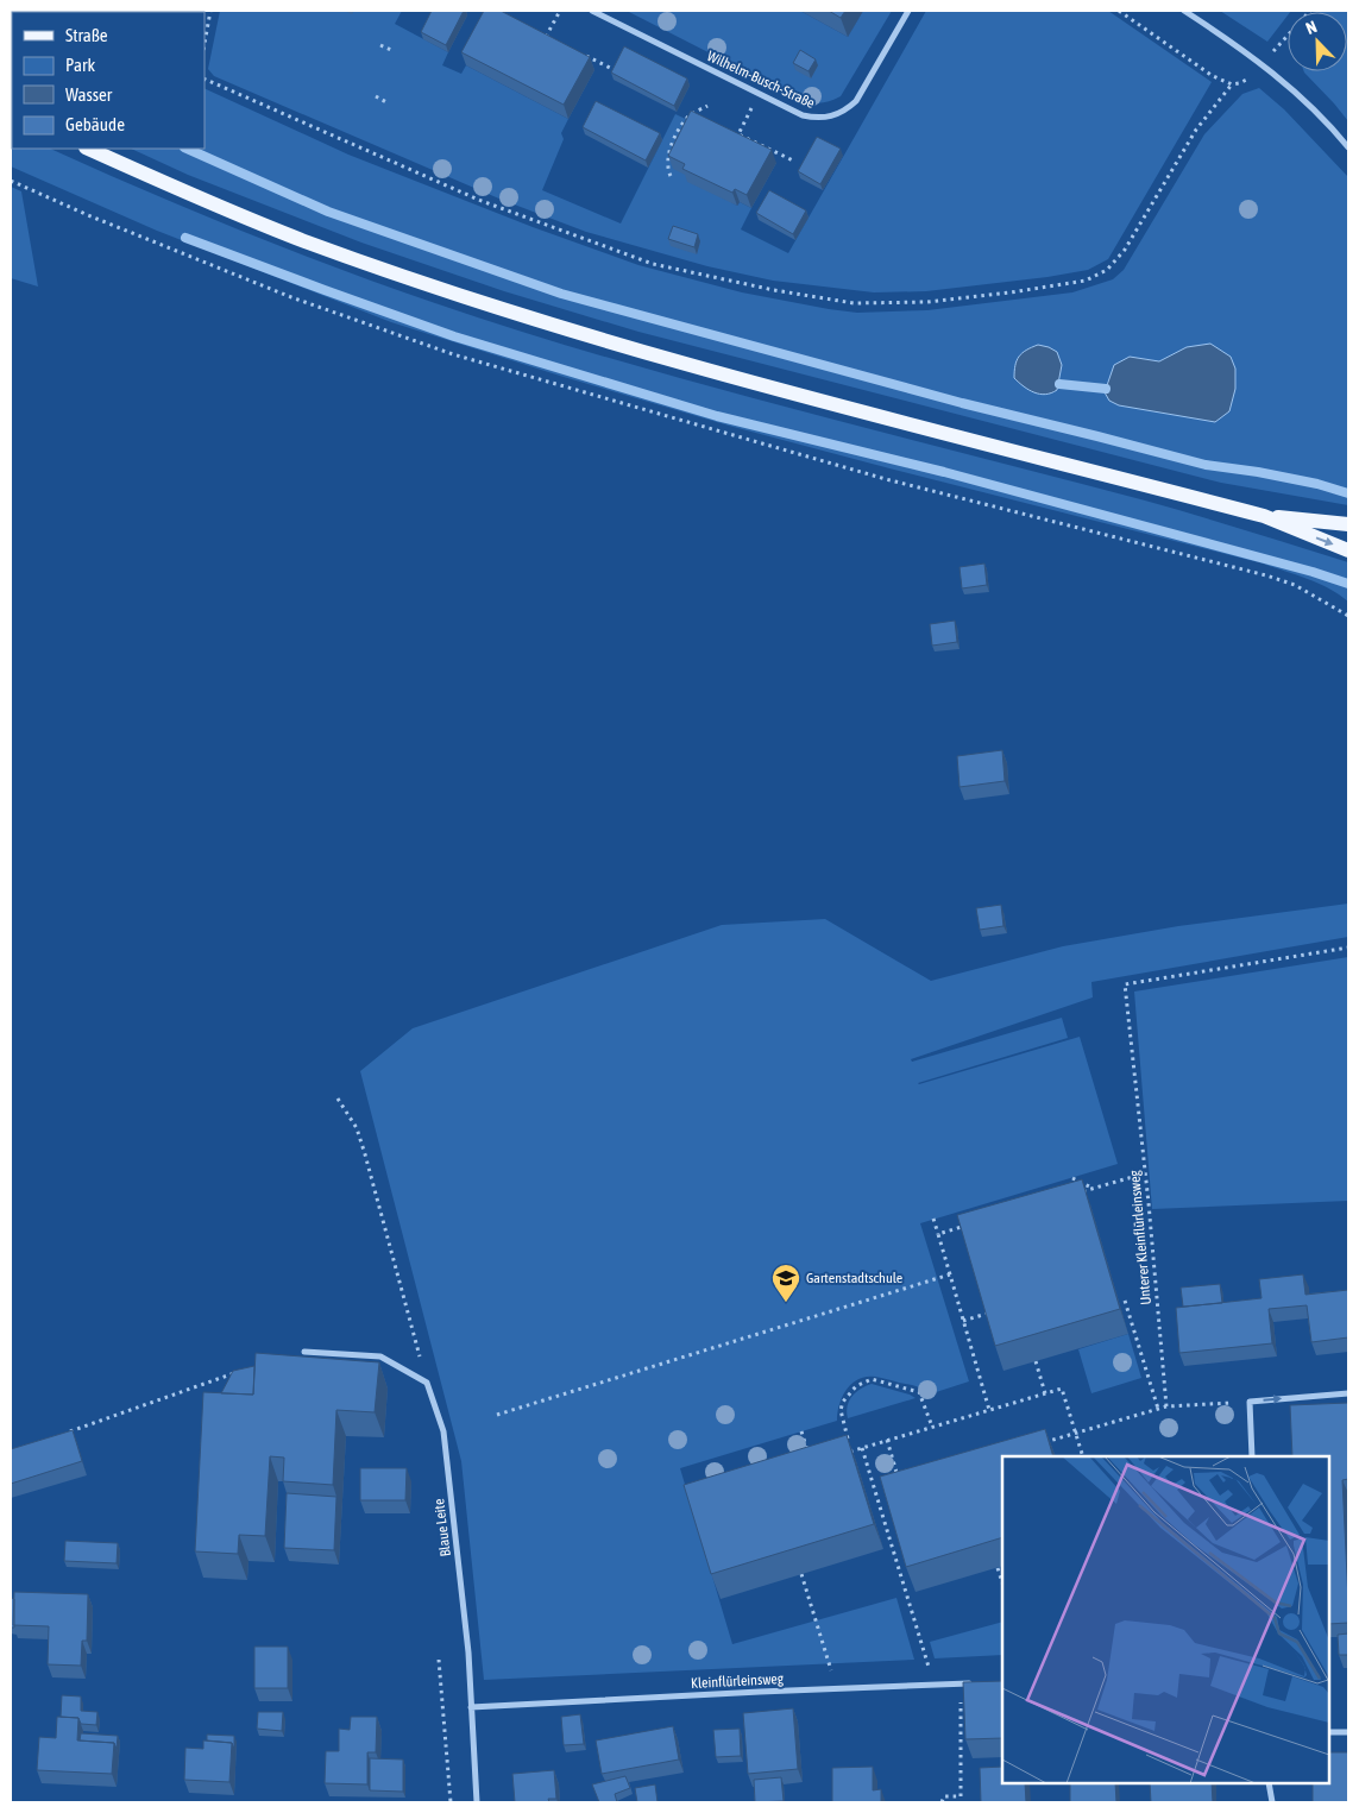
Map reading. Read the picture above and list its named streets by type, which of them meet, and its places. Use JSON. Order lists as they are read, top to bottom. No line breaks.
{"streets":{"street":["Wilhelm-Busch-Straße","Blaue Leite","Kleinflürleinsweg"],"path":["Unterer Kleinflürleinsweg"]},"crossings":[["Blaue Leite","Kleinflürleinsweg"]],"places":{"school or university":["Gartenstadtschule"]},"legend":["Straße","Park","Wasser","Gebäude"],"north":"top left"}
